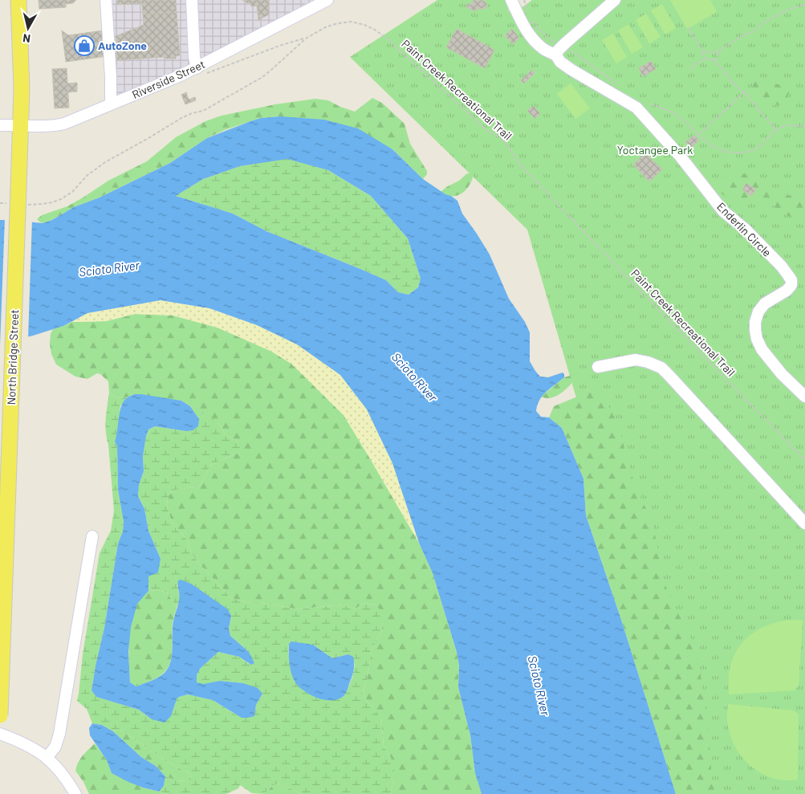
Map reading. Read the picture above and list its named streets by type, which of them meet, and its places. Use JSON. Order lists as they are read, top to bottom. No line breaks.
{"streets":{"main road":["North Bridge Street"],"street":["Riverside Street","Enderlin Circle"],"path":["Paint Creek Recreational Trail"]},"crossings":[["Riverside Street","North Bridge Street"]],"water":["Scioto River"],"parks":["Yoctangee Park"],"places":{"shop":["AutoZone"]},"north":"bottom"}
